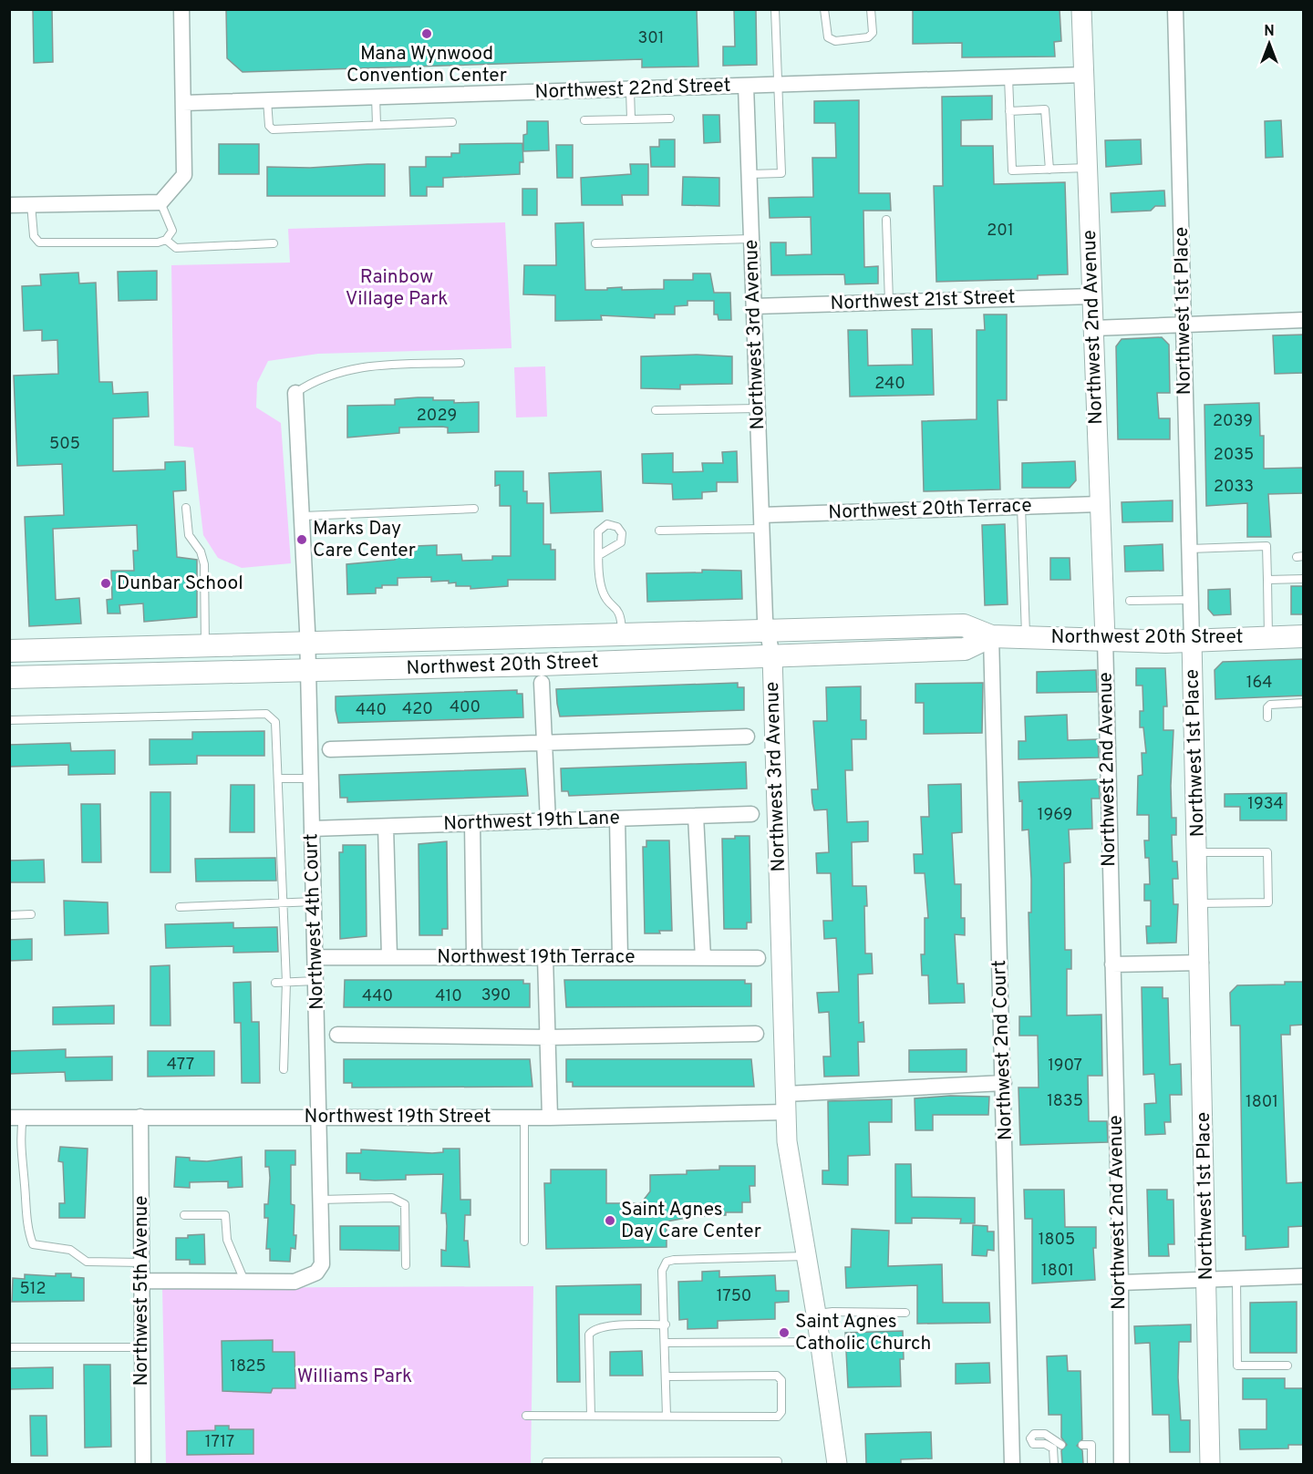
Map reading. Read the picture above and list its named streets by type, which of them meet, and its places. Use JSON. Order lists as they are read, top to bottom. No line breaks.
{"streets":{"main road":["Northwest 20th Street"],"street":["Northwest 22nd Street","Northwest 21st Street","Northwest 1st Place","Northwest 2nd Avenue","Northwest 3rd Avenue","Northwest 20th Terrace","Northwest 19th Lane","Northwest 4th Court","Northwest 19th Terrace","Northwest 2nd Court","Northwest 19th Street","Northwest 5th Avenue"]},"crossings":[["Northwest 22nd Street","Northwest 2nd Avenue"],["Northwest 22nd Street","Northwest 3rd Avenue"],["Northwest 21st Street","Northwest 2nd Avenue"],["Northwest 21st Street","Northwest 3rd Avenue"],["Northwest 1st Place","Northwest 20th Street"],["Northwest 2nd Avenue","Northwest 20th Terrace"],["Northwest 2nd Avenue","Northwest 20th Street"],["Northwest 3rd Avenue","Northwest 20th Terrace"],["Northwest 3rd Avenue","Northwest 20th Street"],["Northwest 3rd Avenue","Northwest 19th Street"],["Northwest 20th Street","Northwest 4th Court"],["Northwest 20th Street","Northwest 2nd Court"],["Northwest 19th Lane","Northwest 4th Court"],["Northwest 4th Court","Northwest 19th Terrace"],["Northwest 4th Court","Northwest 19th Street"],["Northwest 4th Court","Northwest 5th Avenue"],["Northwest 2nd Court","Northwest 19th Street"],["Northwest 19th Street","Northwest 5th Avenue"]],"parks":["Rainbow Village Park","Williams Park"],"places":["Mana Wynwood Convention Center","Marks Day Care Center","Dunbar School","Saint Agnes Day Care Center","Saint Agnes Catholic Church"],"house_numbers":["301","201","240","2029","2039","505","2035","2033","164","400","420","440","1934","1969","390","440","410","477","1907","1835","1801","1805","1801","512","1750","1825","1717"],"north":"top"}
